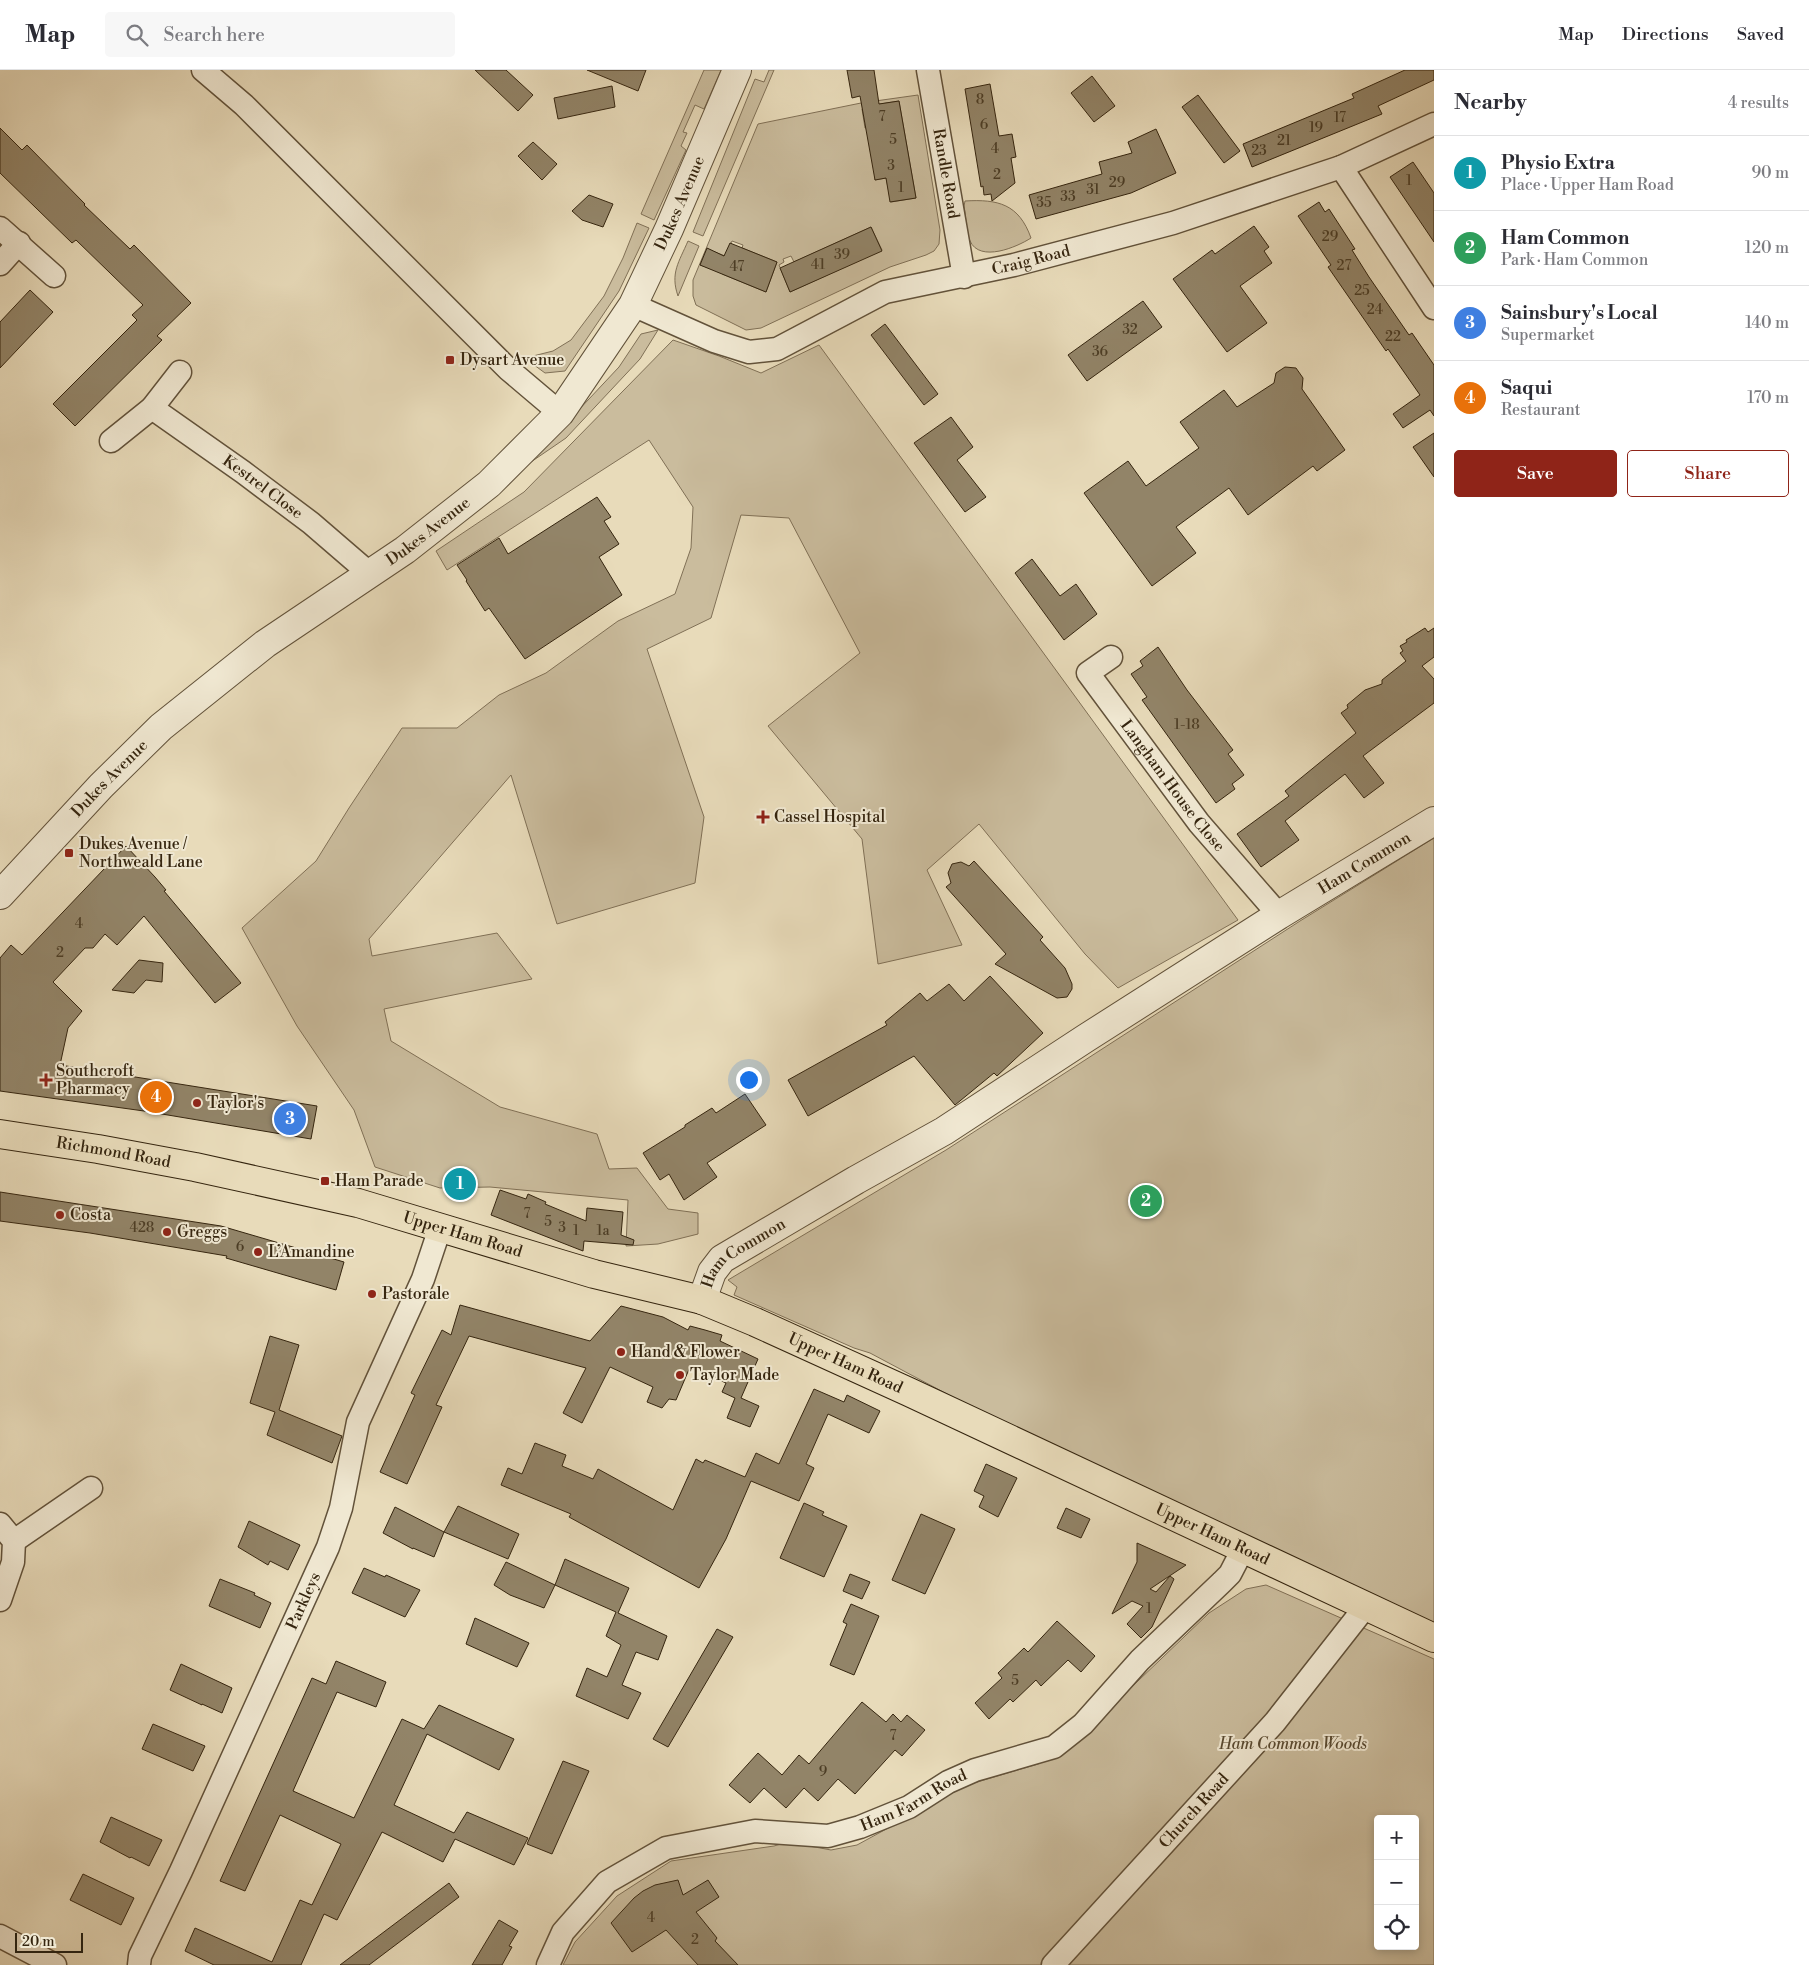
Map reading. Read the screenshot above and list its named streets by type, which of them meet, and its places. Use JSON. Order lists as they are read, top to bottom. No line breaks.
{"streets":{"main road":["Richmond Road","Upper Ham Road"],"street":["Randle Road","Dukes Avenue","Craig Road","Kestrel Close","Langham House Close","Ham Common","Parkleys","Ham Farm Road","Church Road"]},"crossings":[["Randle Road","Craig Road"],["Dukes Avenue","Craig Road"],["Dukes Avenue","Kestrel Close"],["Langham House Close","Ham Common"],["Ham Common","Upper Ham Road"],["Richmond Road","Upper Ham Road"],["Upper Ham Road","Parkleys"],["Upper Ham Road","Ham Farm Road"],["Upper Ham Road","Church Road"]],"parks":["Ham Common Woods"],"places":{"transit":["Dysart Avenue","Dukes Avenue / Northweald Lane","Ham Parade"],"health":["Cassel Hospital","Southcroft Pharmacy"],"other":["Taylor's","Costa","Greggs","L’Amandine","Pastorale","Hand & Flower","Taylor Made"]},"house_numbers":["8","7","17","6","19","5","21","4","23","3","2","1","29","1","31","33","35","29","39","41","27","47","25","24","32","22","36","1-18","4","2","7","5","428","3","1","1a","6","1","5","7","9","4","2"],"scale_bar":"20 m","page":{"header":"Map","search":"Search here","nav":["Map","Directions","Saved"],"heading":["Nearby","4 results"],"list":[{"mark":"1","name":"Physio Extra","note":"Place · Upper Ham Road","value":"90 m"},{"mark":"2","name":"Ham Common","note":"Park · Ham Common","value":"120 m"},{"mark":"3","name":"Sainsbury's Local","note":"Supermarket","value":"140 m"},{"mark":"4","name":"Saqui","note":"Restaurant","value":"170 m"}],"buttons":["Save","Share"],"pins":["4","3","1","2"],"map_buttons":["+","−"],"scale":"20 m"}}
